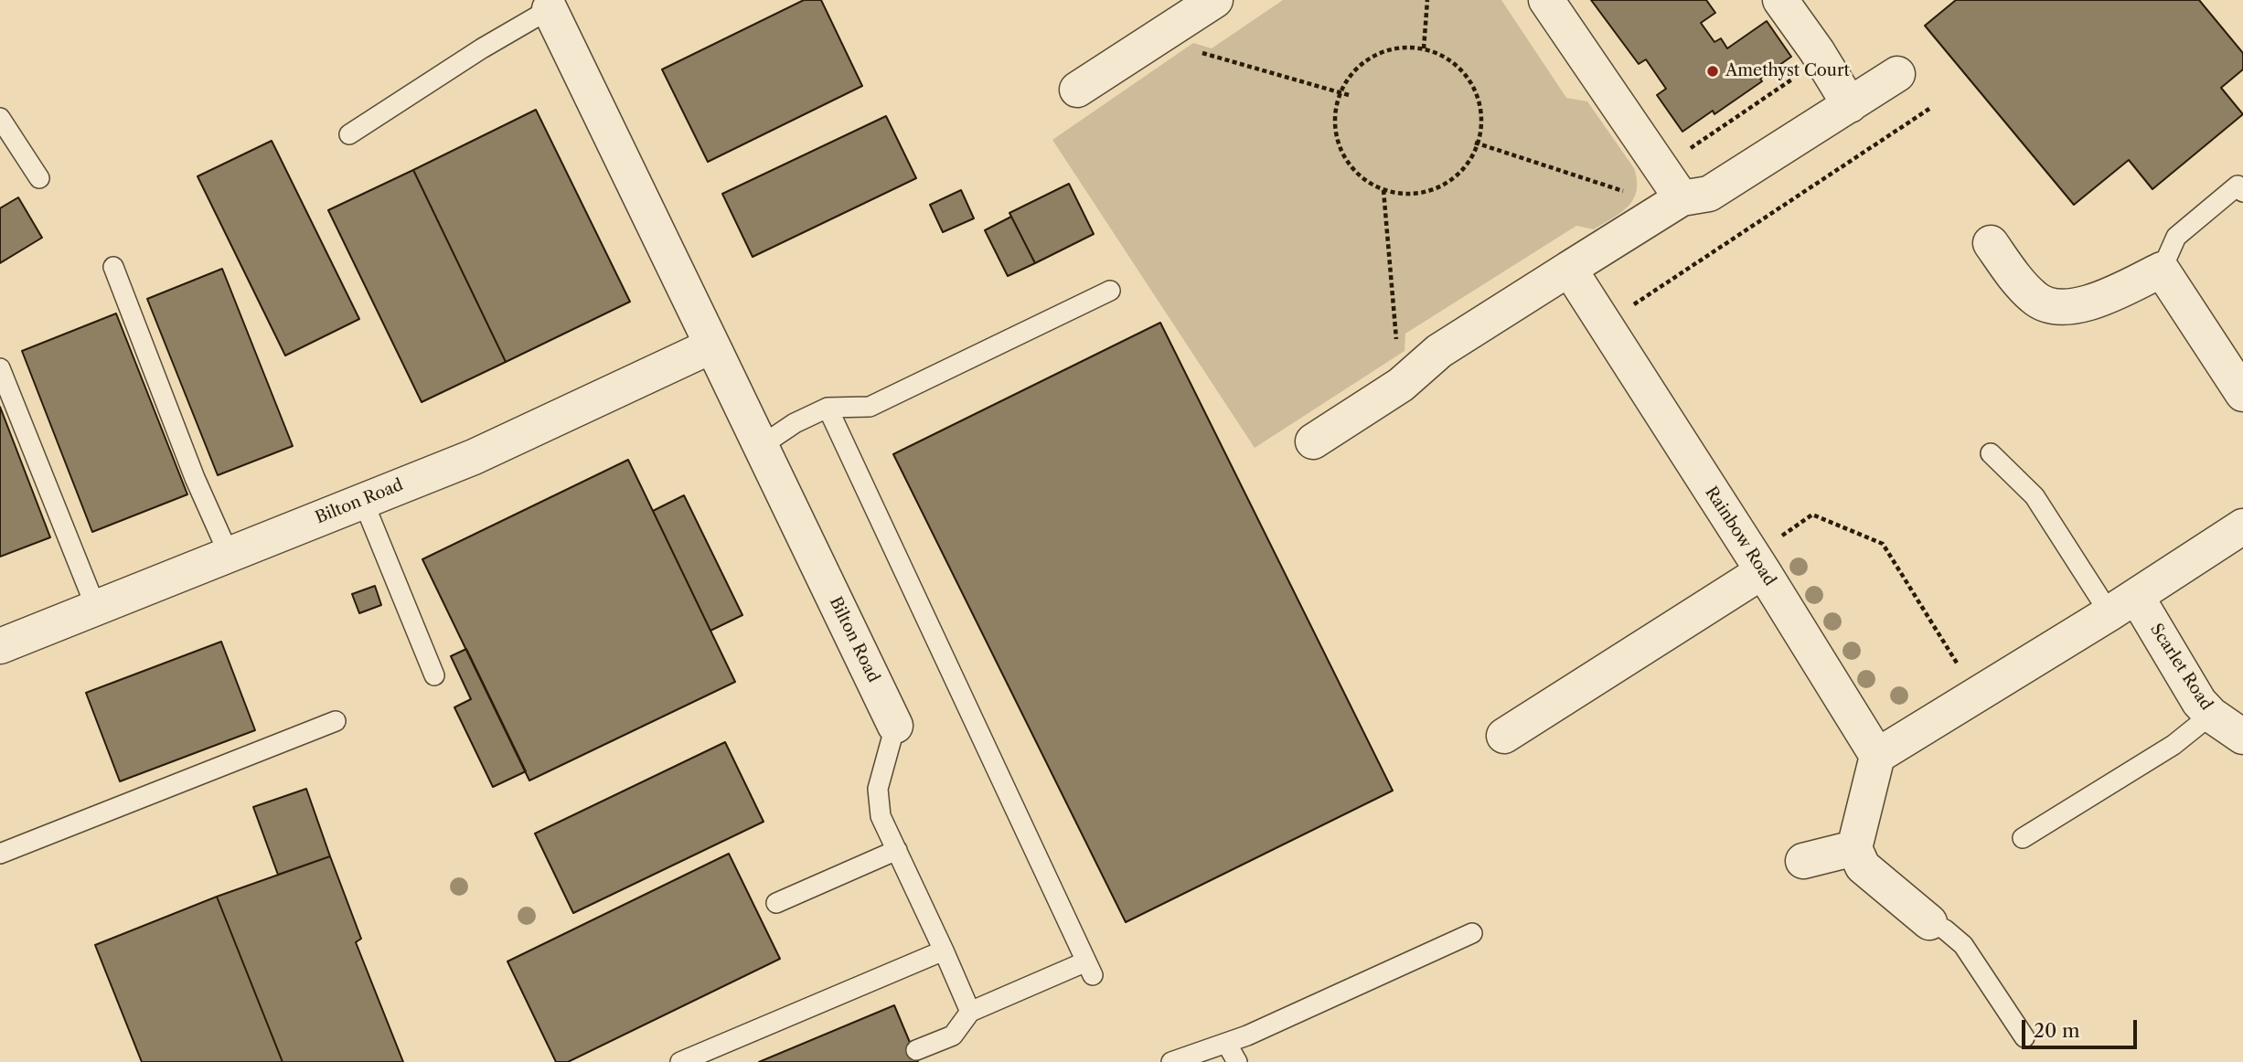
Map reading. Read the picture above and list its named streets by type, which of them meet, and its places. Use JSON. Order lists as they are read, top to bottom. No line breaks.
{"streets":{"street":["Bilton Road","Rainbow Road","Scarlet Road"]},"places":["Amethyst Court"],"scale_bar":"20 m"}
